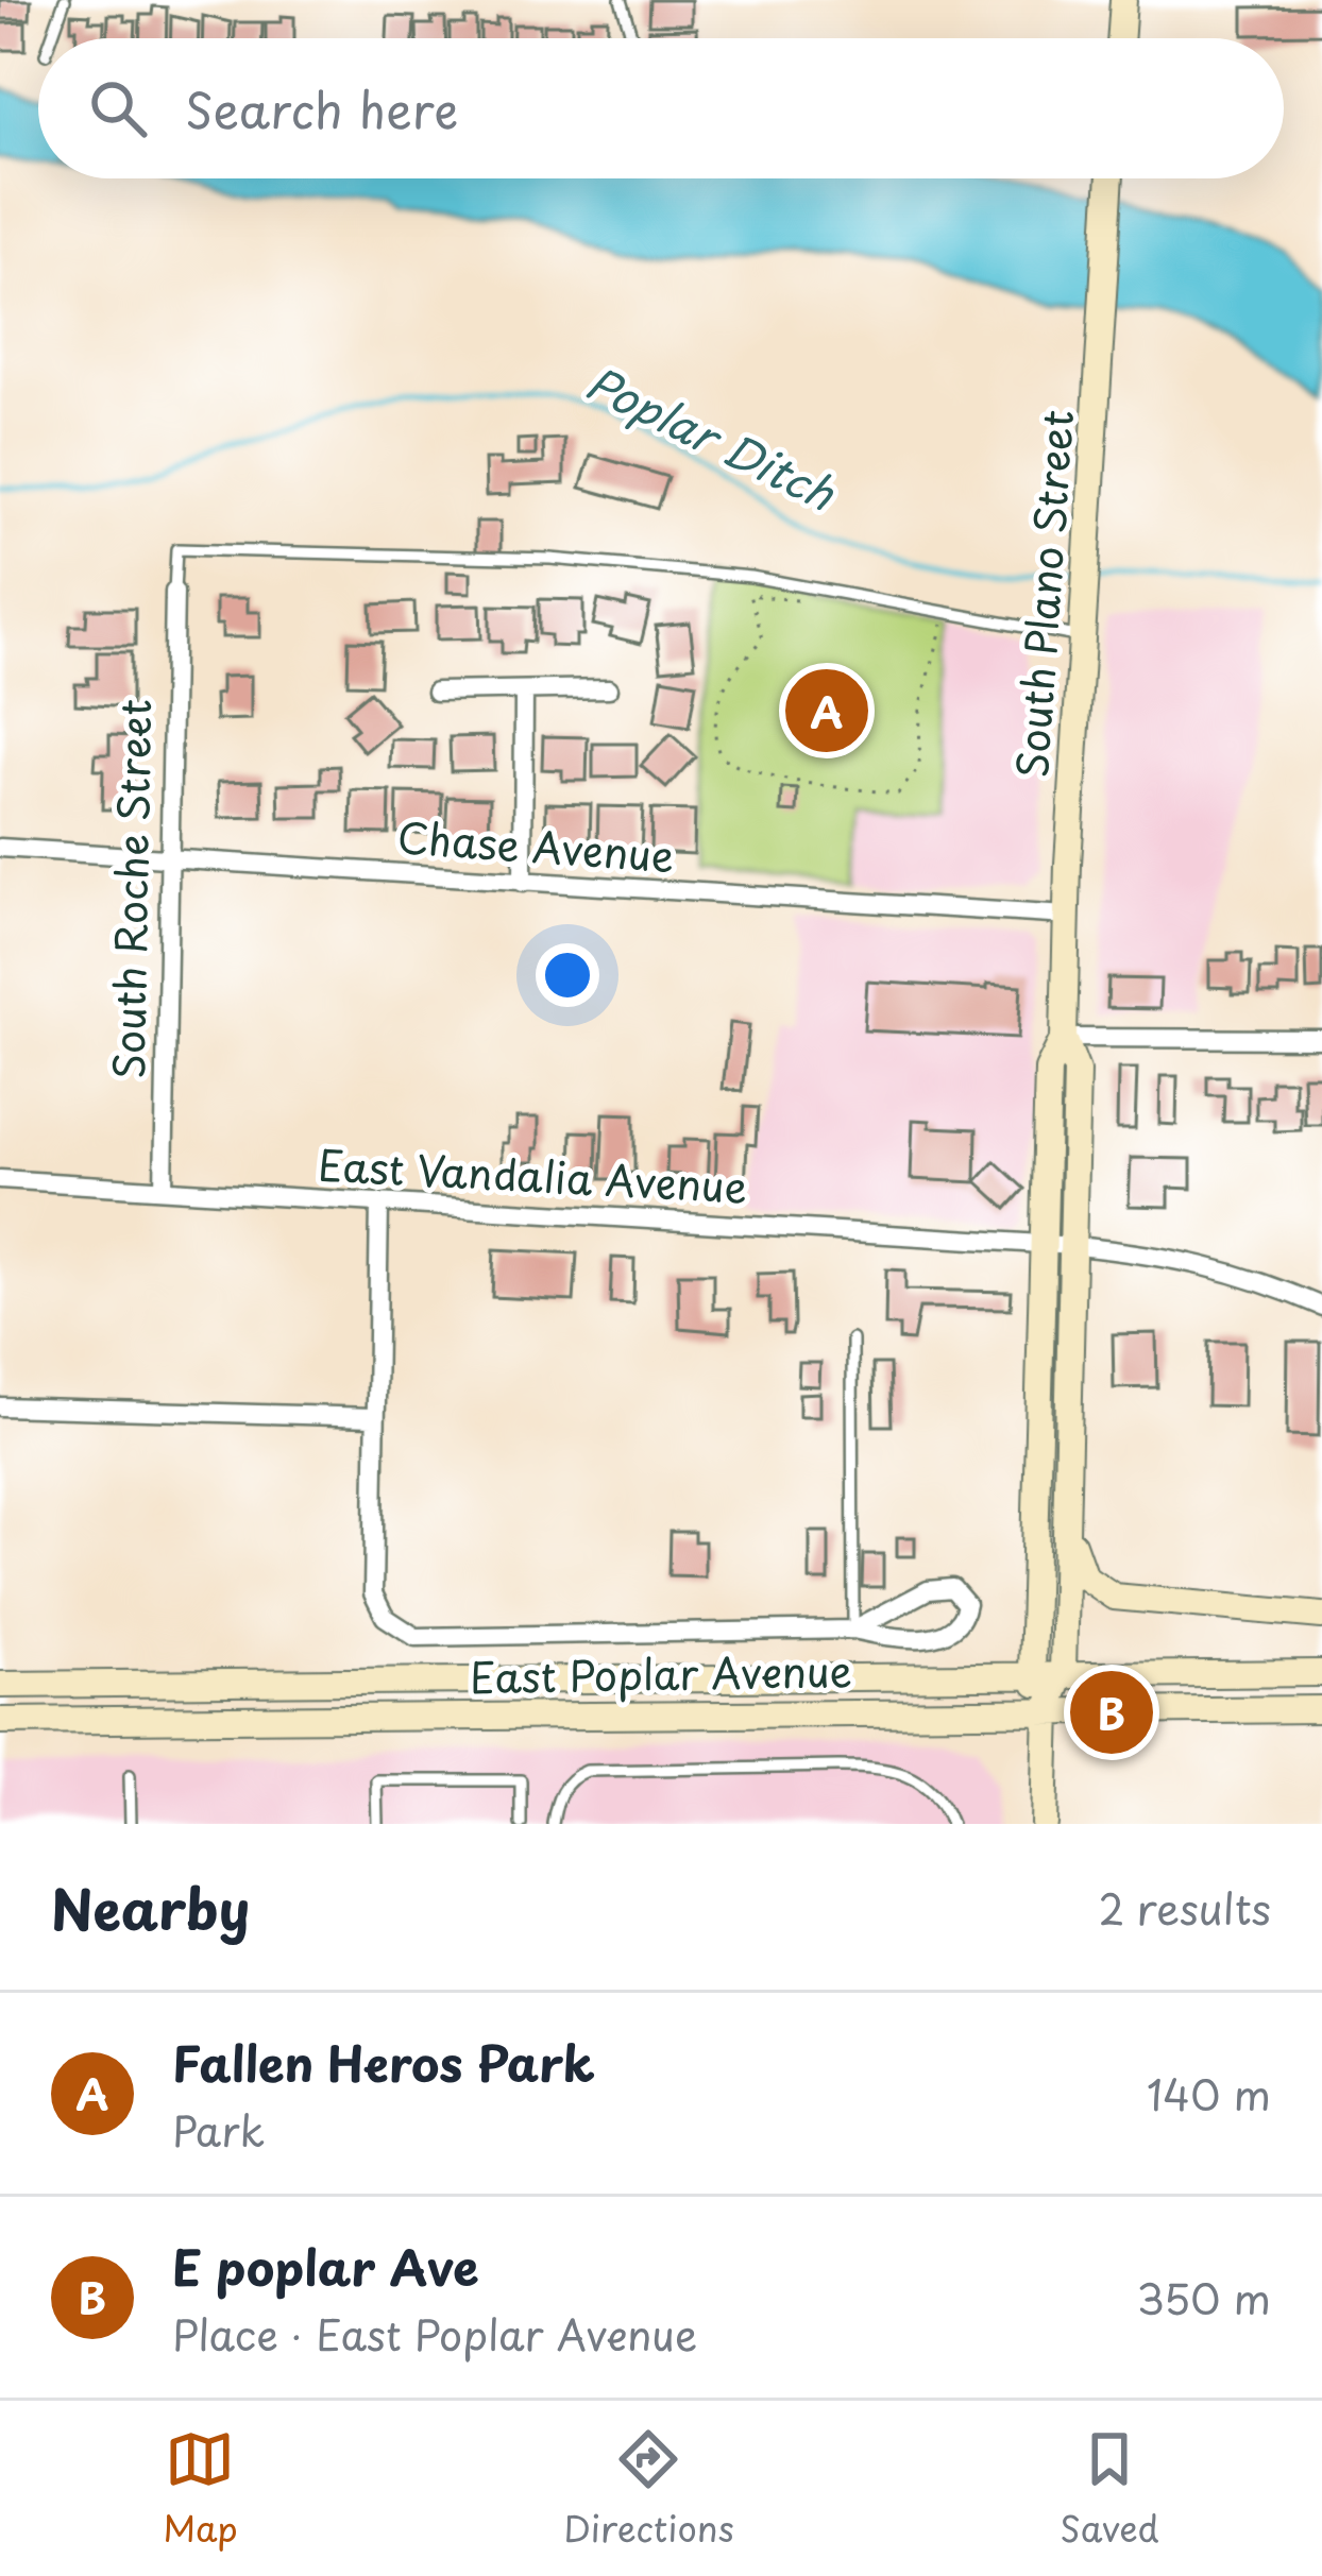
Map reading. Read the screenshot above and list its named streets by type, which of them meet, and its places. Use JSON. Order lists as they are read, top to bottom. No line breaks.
{"streets":{"main road":["South Plano Street","East Poplar Avenue"],"street":["Chase Avenue","South Roche Street","East Vandalia Avenue"]},"crossings":[["South Plano Street","Chase Avenue"],["South Plano Street","East Vandalia Avenue"],["South Plano Street","East Poplar Avenue"],["Chase Avenue","South Roche Street"],["South Roche Street","East Vandalia Avenue"]],"water":["Poplar Ditch"],"page":{"search":"Search here","pins":["A","B"],"heading":["Nearby","2 results"],"list":[{"mark":"A","name":"Fallen Heros Park","note":"Park","value":"140 m"},{"mark":"B","name":"E poplar Ave","note":"Place · East Poplar Avenue","value":"350 m"}],"nav":["Map","Directions","Saved"]}}
